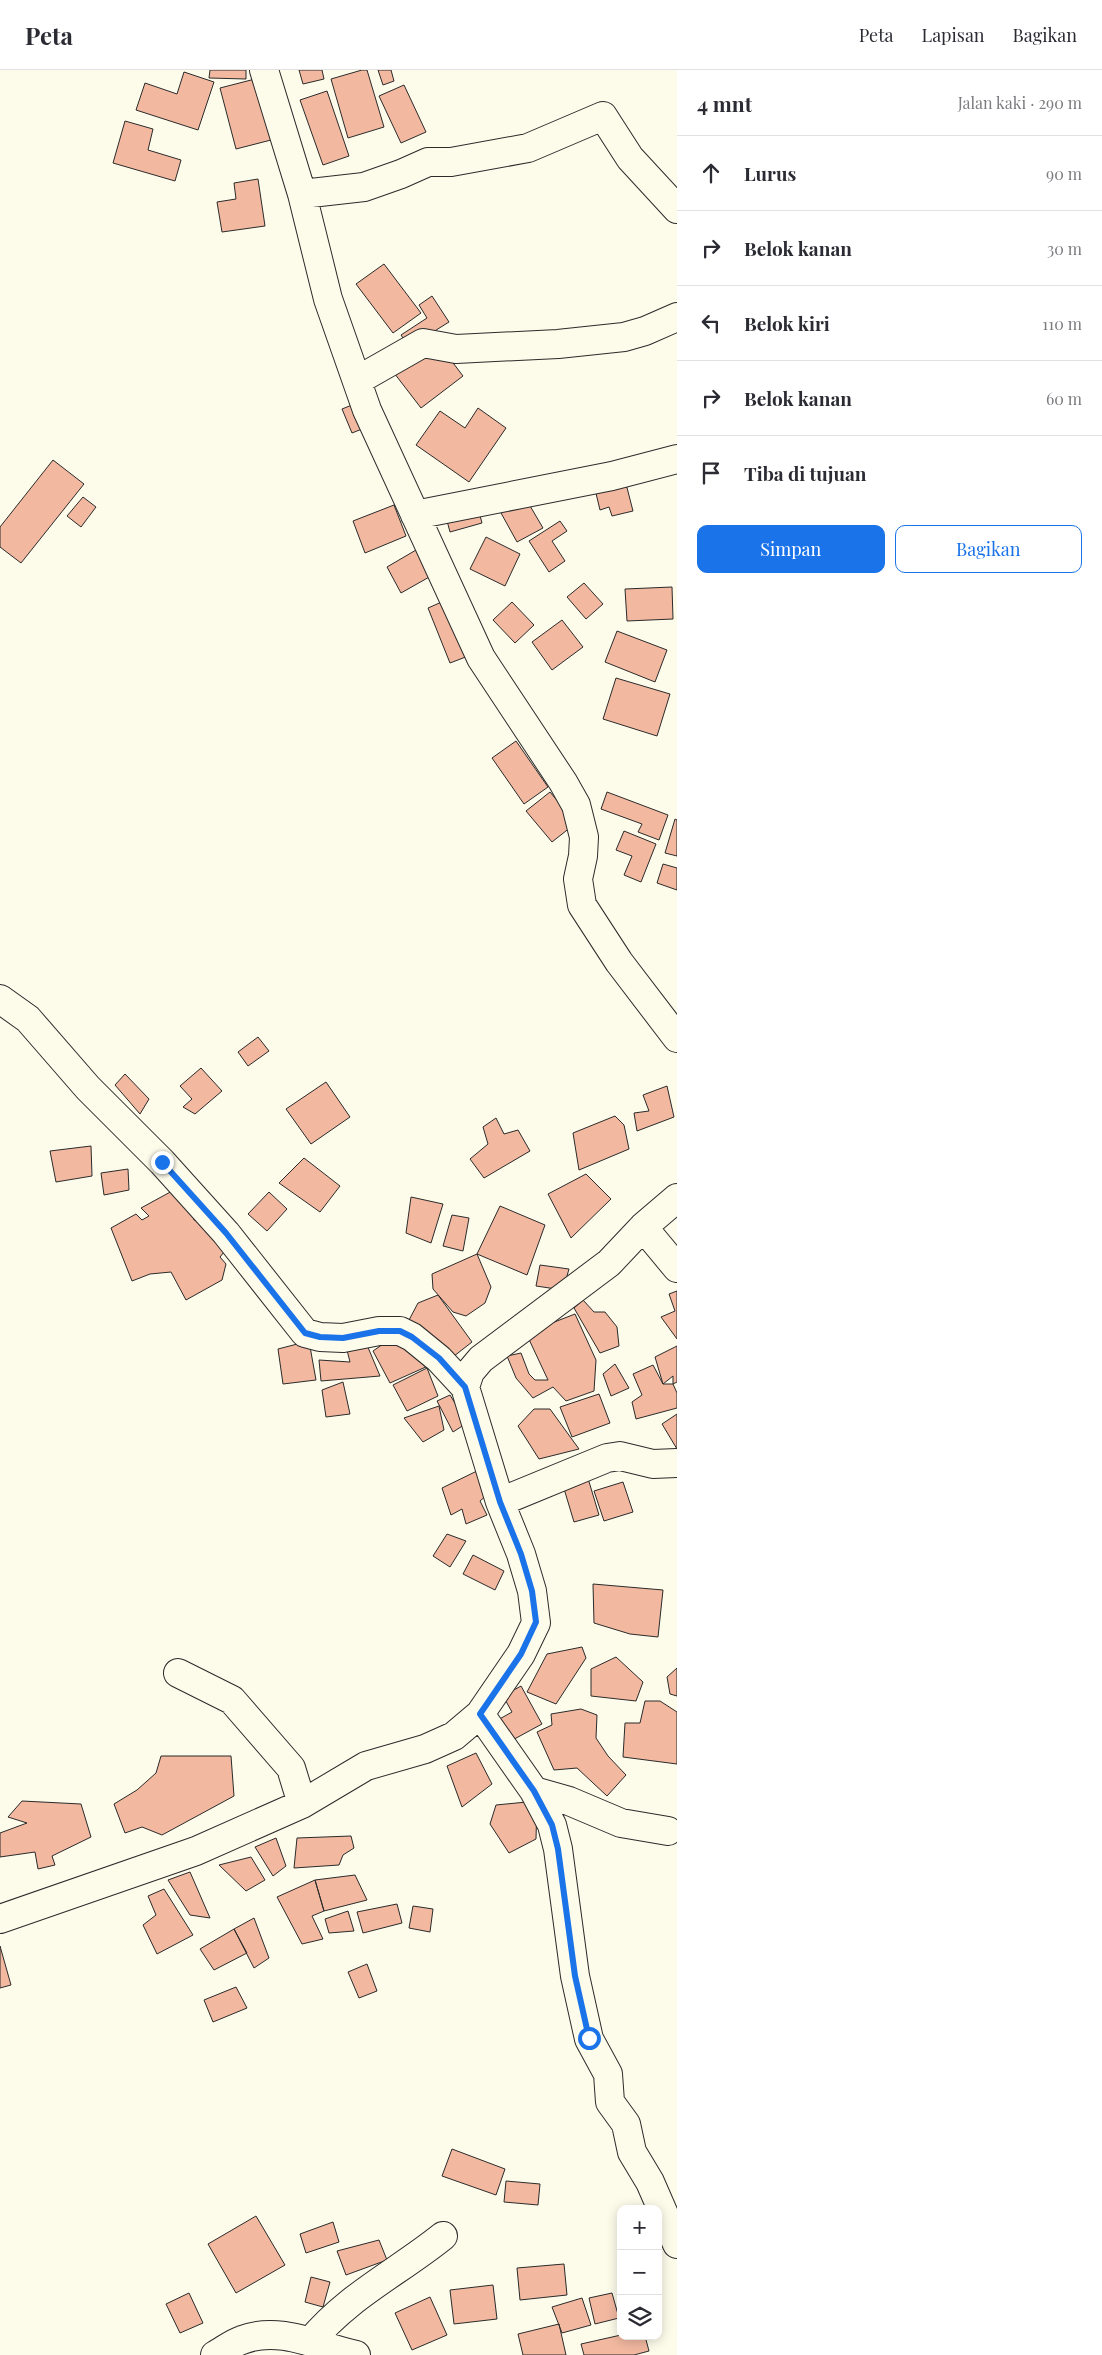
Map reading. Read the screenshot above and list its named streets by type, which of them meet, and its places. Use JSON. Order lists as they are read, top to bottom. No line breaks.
{"page":{"header":"Peta","nav":["Peta","Lapisan","Bagikan"],"heading":["4 mnt","Jalan kaki · 290 m"],"list":[["Lurus","90 m"],["Belok kanan","30 m"],["Belok kiri","110 m"],["Belok kanan","60 m"],"Tiba di tujuan"],"buttons":["Simpan","Bagikan"],"map_buttons":["+","−"]}}
